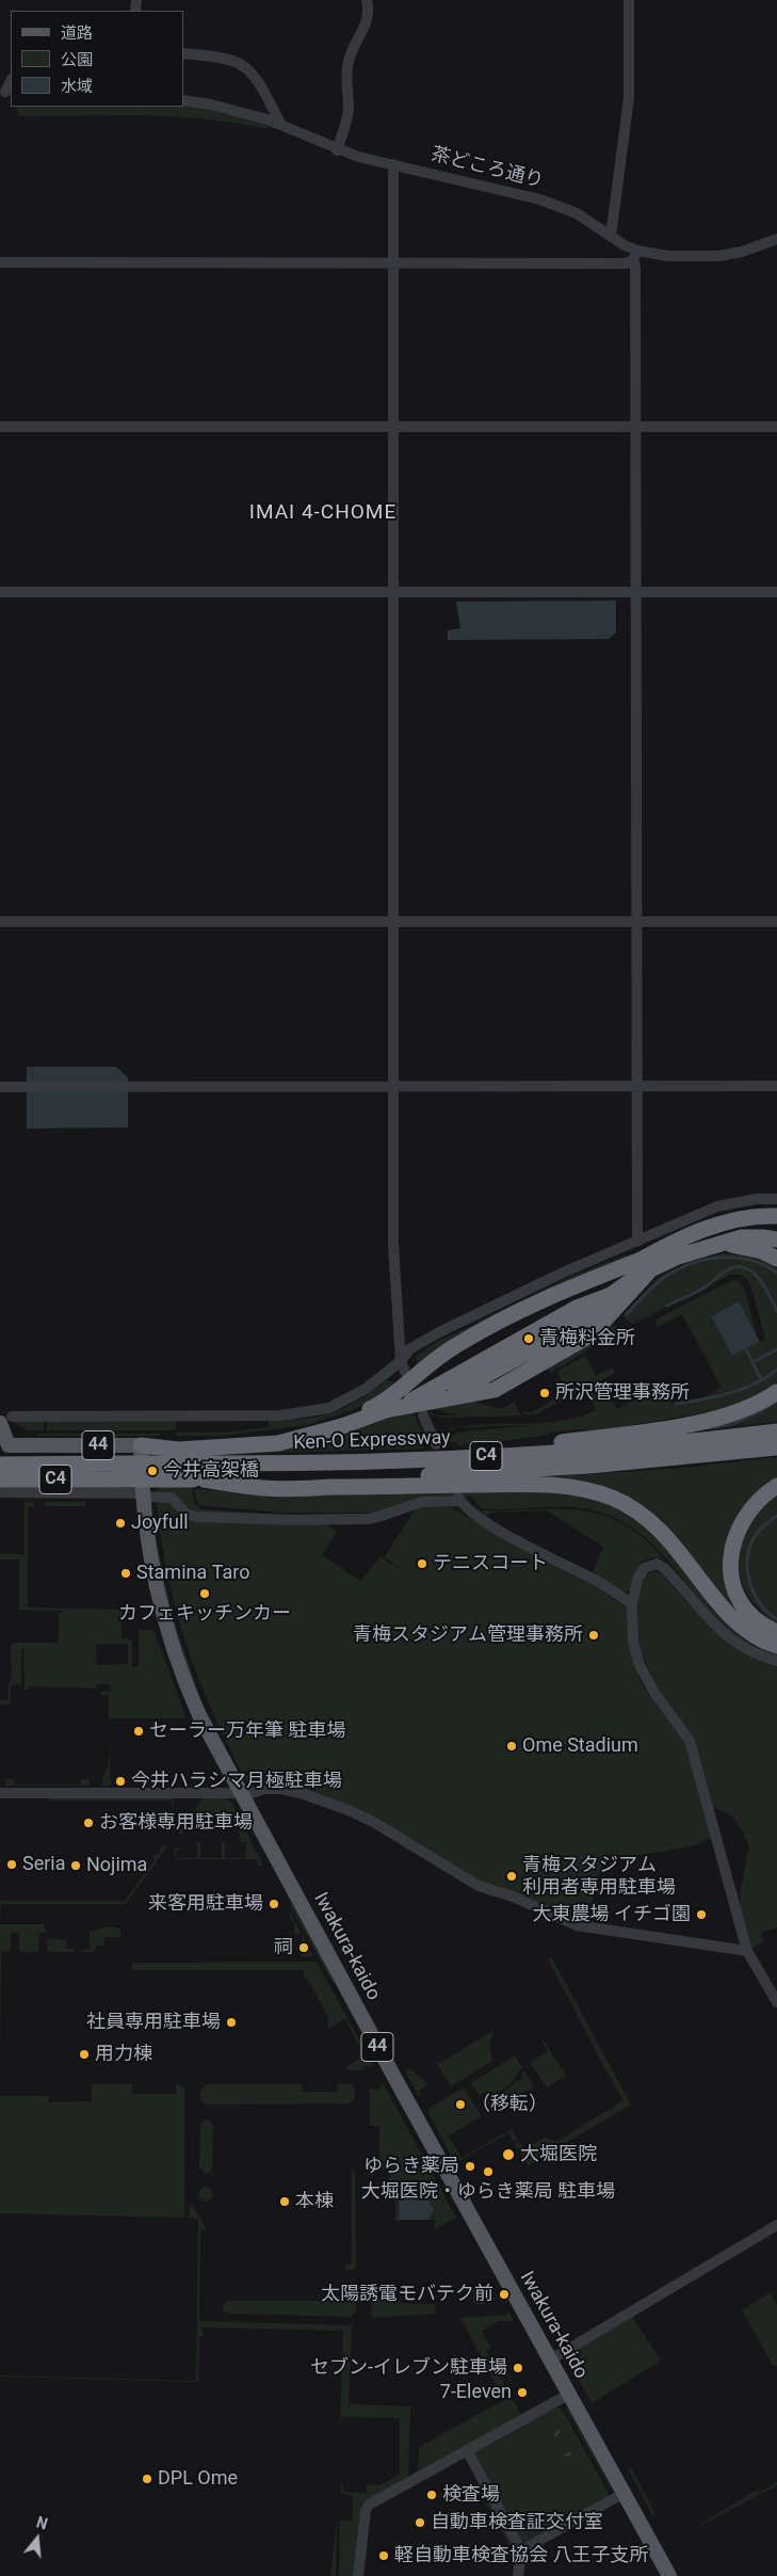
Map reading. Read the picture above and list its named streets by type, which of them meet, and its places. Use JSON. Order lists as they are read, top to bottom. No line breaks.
{"streets":{"highway":["Ken-O Expressway","C4"],"main road":["44","Iwakura-kaido"],"street":["茶どころ通り"]},"crossings":[["44","Iwakura-kaido"]],"districts":["IMAI 4-CHOME"],"places":["青梅料金所","所沢管理事務所","今井高架橋","Joyfull","テニスコート","Stamina Taro","カフェキッチンカー","青梅スタジアム管理事務所","セーラー万年筆 駐車場","Ome Stadium","今井ハラシマ月極駐車場","お客様専用駐車場","Seria","Nojima","青梅スタジアム 利用者専用駐車場","来客用駐車場","大東農場 イチゴ園","祠","社員専用駐車場","用力棟","（移転）","大堀医院","ゆらき薬局","大堀医院・ゆらき薬局 駐車場","本棟","太陽誘電モバテク前","セブン-イレブン駐車場","7-Eleven","DPL Ome","検査場","自動車検査証交付室","軽自動車検査協会 八王子支所"],"legend":["道路","公園","水域"],"north":"top"}
